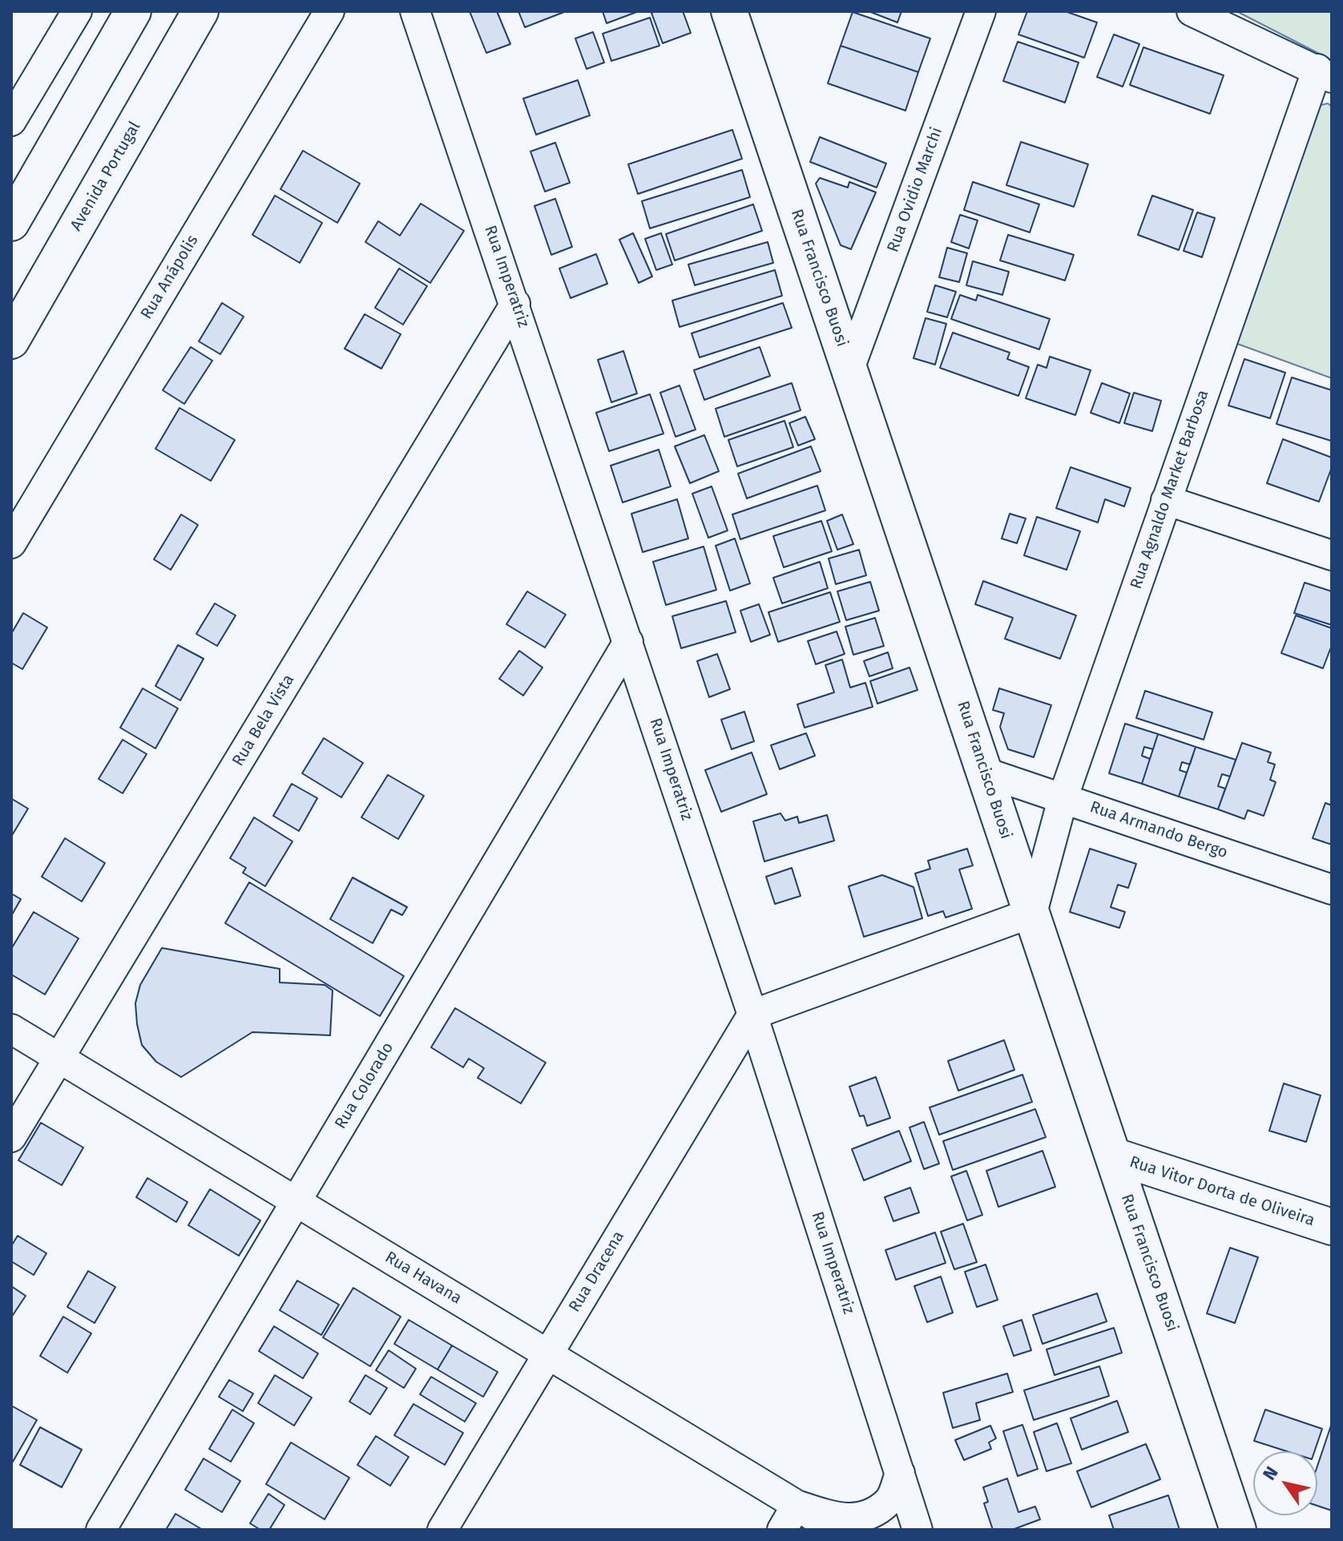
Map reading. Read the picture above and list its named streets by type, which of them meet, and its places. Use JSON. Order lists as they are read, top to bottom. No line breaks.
{"streets":{"street":["Avenida Portugal","Rua Ovidio Marchi","Rua Imperatriz","Rua Anápolis","Rua Francisco Buosi","Rua Agnaldo Market Barbosa","Rua Bela Vista","Rua Armando Bergo","Rua Colorado","Rua Vitor Dorta de Oliveira","Rua Dracena","Rua Havana"]},"crossings":[["Rua Ovidio Marchi","Rua Francisco Buosi"],["Rua Imperatriz","Rua Bela Vista"],["Rua Imperatriz","Rua Colorado"],["Rua Imperatriz","Rua Dracena"],["Rua Francisco Buosi","Rua Agnaldo Market Barbosa"],["Rua Francisco Buosi","Rua Armando Bergo"],["Rua Francisco Buosi","Rua Vitor Dorta de Oliveira"],["Rua Agnaldo Market Barbosa","Rua Armando Bergo"],["Rua Bela Vista","Rua Havana"],["Rua Colorado","Rua Havana"],["Rua Dracena","Rua Havana"]],"north":"top left"}
